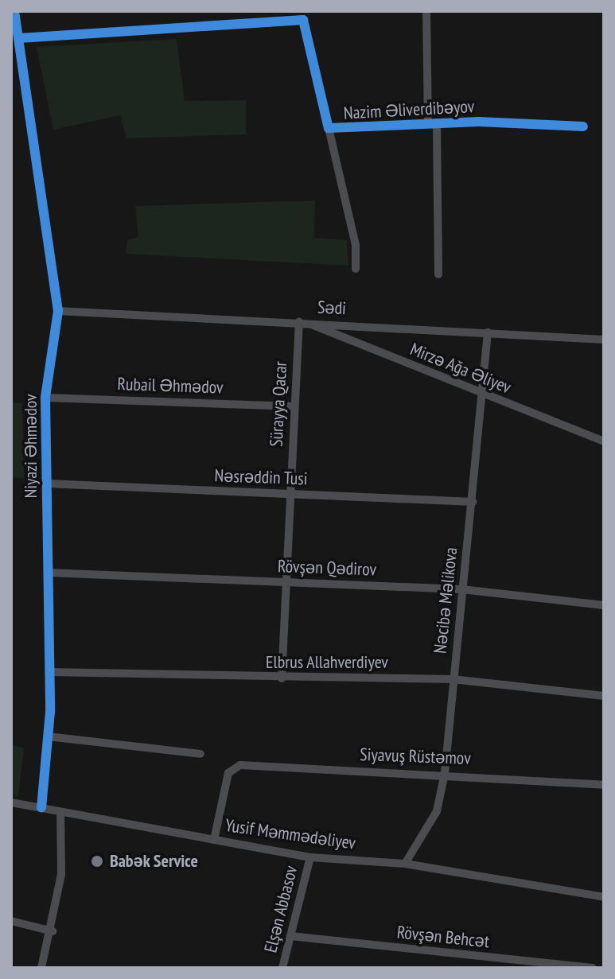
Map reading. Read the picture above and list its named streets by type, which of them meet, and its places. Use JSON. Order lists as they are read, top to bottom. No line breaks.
{"streets":{"street":["Nazim Əliverdibəyov","Sədi","Mirzə Ağa Əliyev","Rubail Əhmədov","Sürayya Qacar","Niyazi Əhmədov","Nəsrəddin Tusi","Rövşən Qədirov","Nəcibə Məlikova","Elbrus Allahverdiyev","Siyavuş Rüstəmov","Yusif Məmmədəliyev","Elşən Abbasov","Rövşən Behcət"]},"crossings":[["Nazim Əliverdibəyov","Niyazi Əhmədov"],["Sədi","Mirzə Ağa Əliyev"],["Sədi","Sürayya Qacar"],["Sədi","Niyazi Əhmədov"],["Sədi","Nəcibə Məlikova"],["Mirzə Ağa Əliyev","Sürayya Qacar"],["Mirzə Ağa Əliyev","Nəcibə Məlikova"],["Rubail Əhmədov","Sürayya Qacar"],["Rubail Əhmədov","Niyazi Əhmədov"],["Sürayya Qacar","Nəsrəddin Tusi"],["Sürayya Qacar","Rövşən Qədirov"],["Sürayya Qacar","Elbrus Allahverdiyev"],["Niyazi Əhmədov","Nəsrəddin Tusi"],["Niyazi Əhmədov","Rövşən Qədirov"],["Niyazi Əhmədov","Elbrus Allahverdiyev"],["Niyazi Əhmədov","Yusif Məmmədəliyev"],["Nəsrəddin Tusi","Nəcibə Məlikova"],["Rövşən Qədirov","Nəcibə Məlikova"],["Nəcibə Məlikova","Elbrus Allahverdiyev"],["Nəcibə Məlikova","Siyavuş Rüstəmov"],["Nəcibə Məlikova","Yusif Məmmədəliyev"],["Siyavuş Rüstəmov","Yusif Məmmədəliyev"],["Yusif Məmmədəliyev","Elşən Abbasov"],["Elşən Abbasov","Rövşən Behcət"]],"places":["Babək Service"]}
